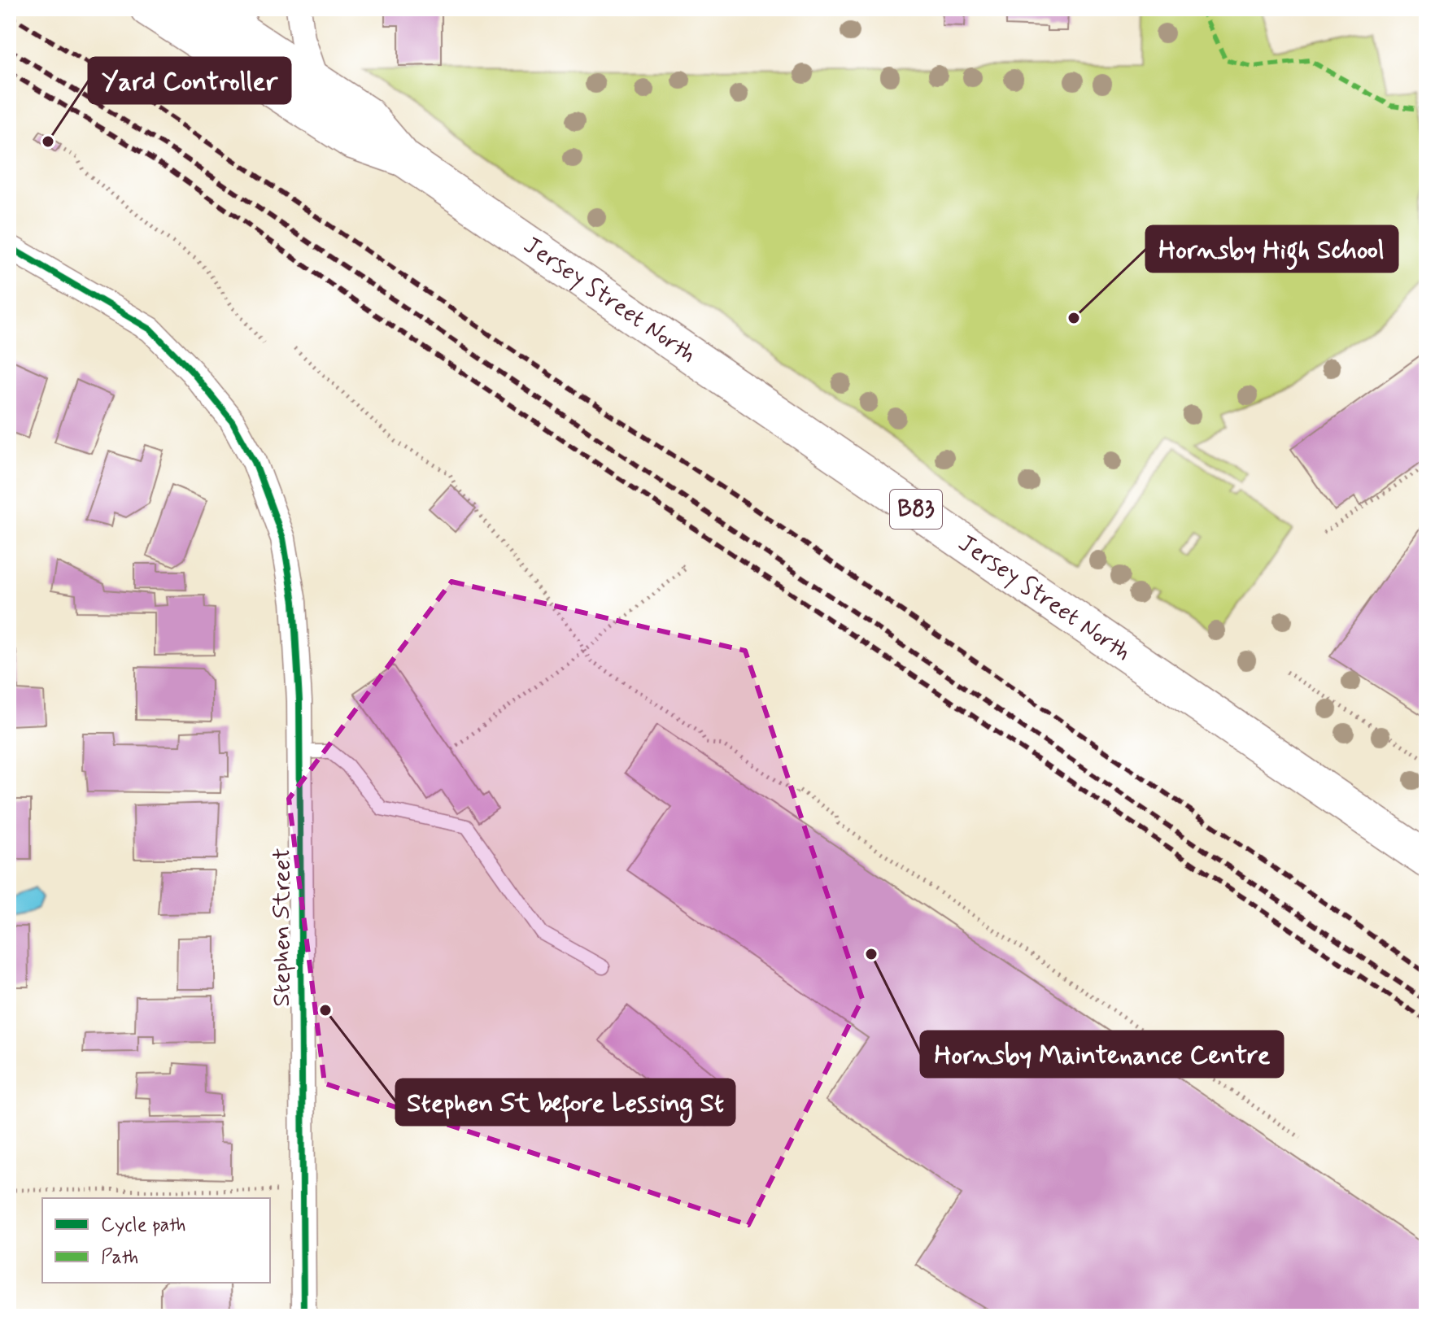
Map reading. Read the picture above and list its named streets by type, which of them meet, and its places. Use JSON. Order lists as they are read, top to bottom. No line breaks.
{"streets":{"main road":["Jersey Street North","B83"],"street":["Stephen Street"]},"places":["Yard Controller","Hornsby High School","Hornsby Maintenance Centre","Stephen St before Lessing St"],"legend":["Cycle path","Path"]}
